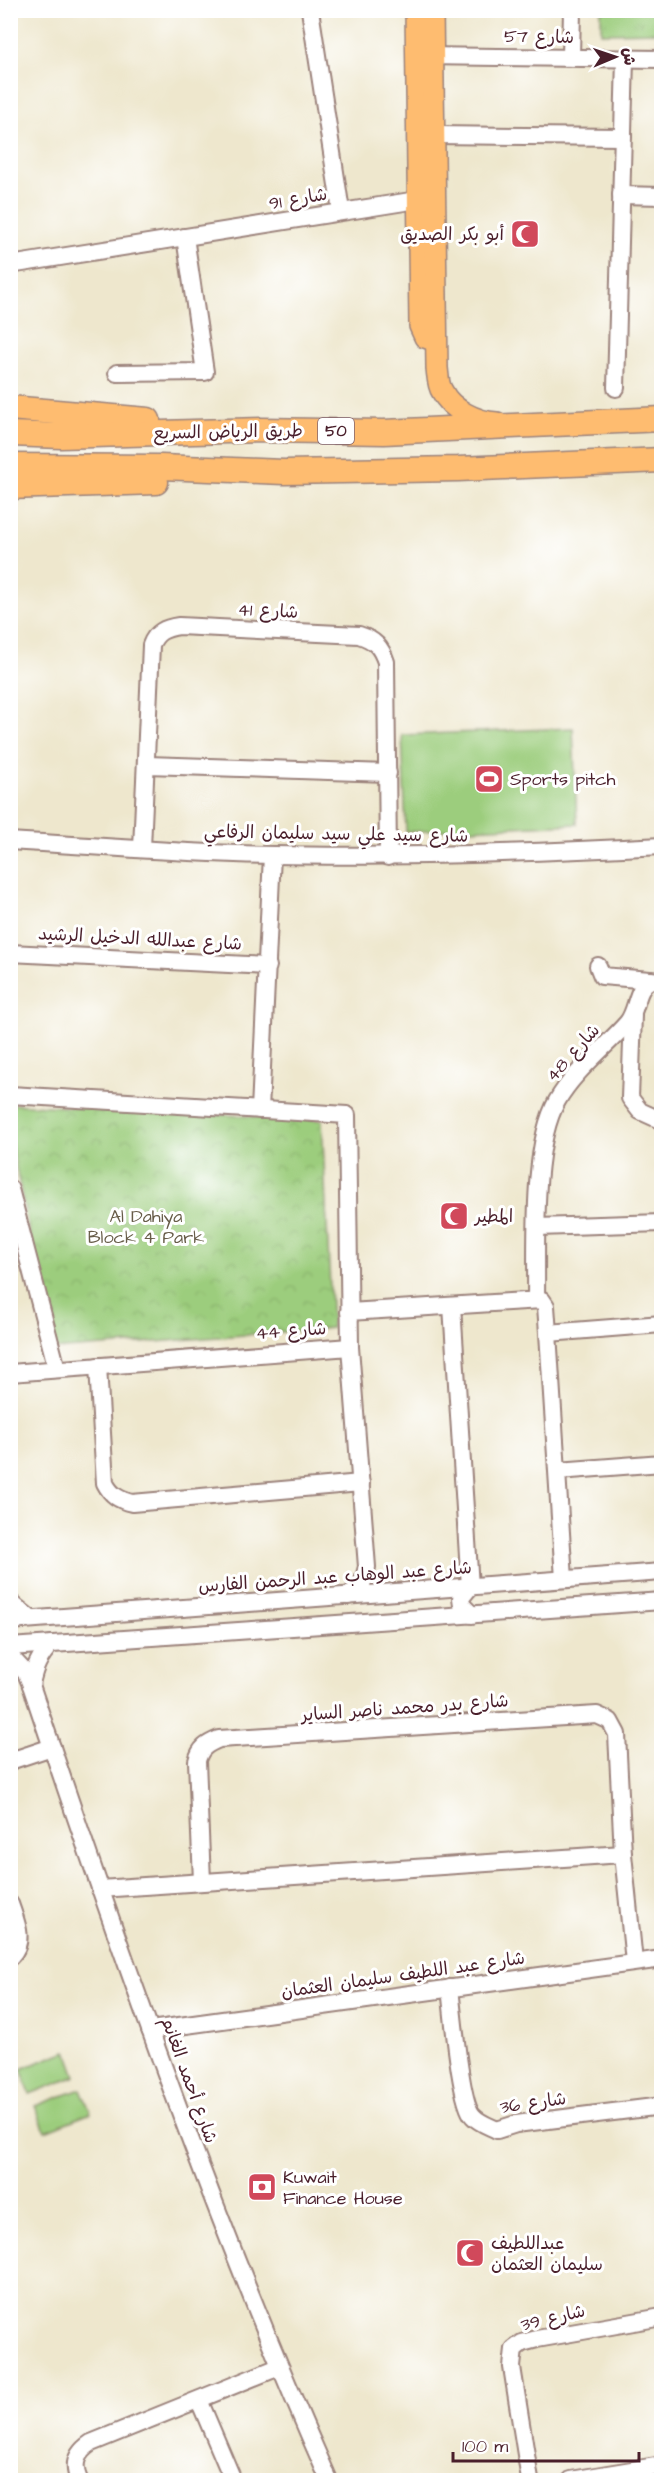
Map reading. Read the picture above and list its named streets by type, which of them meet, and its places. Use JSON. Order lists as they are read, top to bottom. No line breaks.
{"streets":{"highway":["50","طريق الرياض السريع"],"street":["شارع 57","شارع 91","شارع 41","شارع سيد علي سيد سليمان الرفاعي","شارع عبدالله الدخيل الرشيد","شارع 48","شارع 44","شارع عبد الوهاب عبد الرحمن الفارس","شارع بدر محمد ناصر الساير","شارع عبد اللطيف سليمان العثمان","شارع أحمد الغانم","شارع 36","شارع 39"]},"crossings":[["شارع 41","شارع سيد علي سيد سليمان الرفاعي"],["شارع سيد علي سيد سليمان الرفاعي","شارع عبدالله الدخيل الرشيد"],["شارع بدر محمد ناصر الساير","شارع عبد اللطيف سليمان العثمان"],["شارع عبد اللطيف سليمان العثمان","شارع أحمد الغانم"],["شارع عبد اللطيف سليمان العثمان","شارع 36"]],"parks":["Al Dahiya Block 4 Park"],"places":{"mosque":["أبو بكر الصديق","المطير","عبداللطيف سليمان العثمان"],"sports":["Sports pitch"],"bank":["Kuwait Finance House"]},"scale_bar":"100 m","north":"right"}
